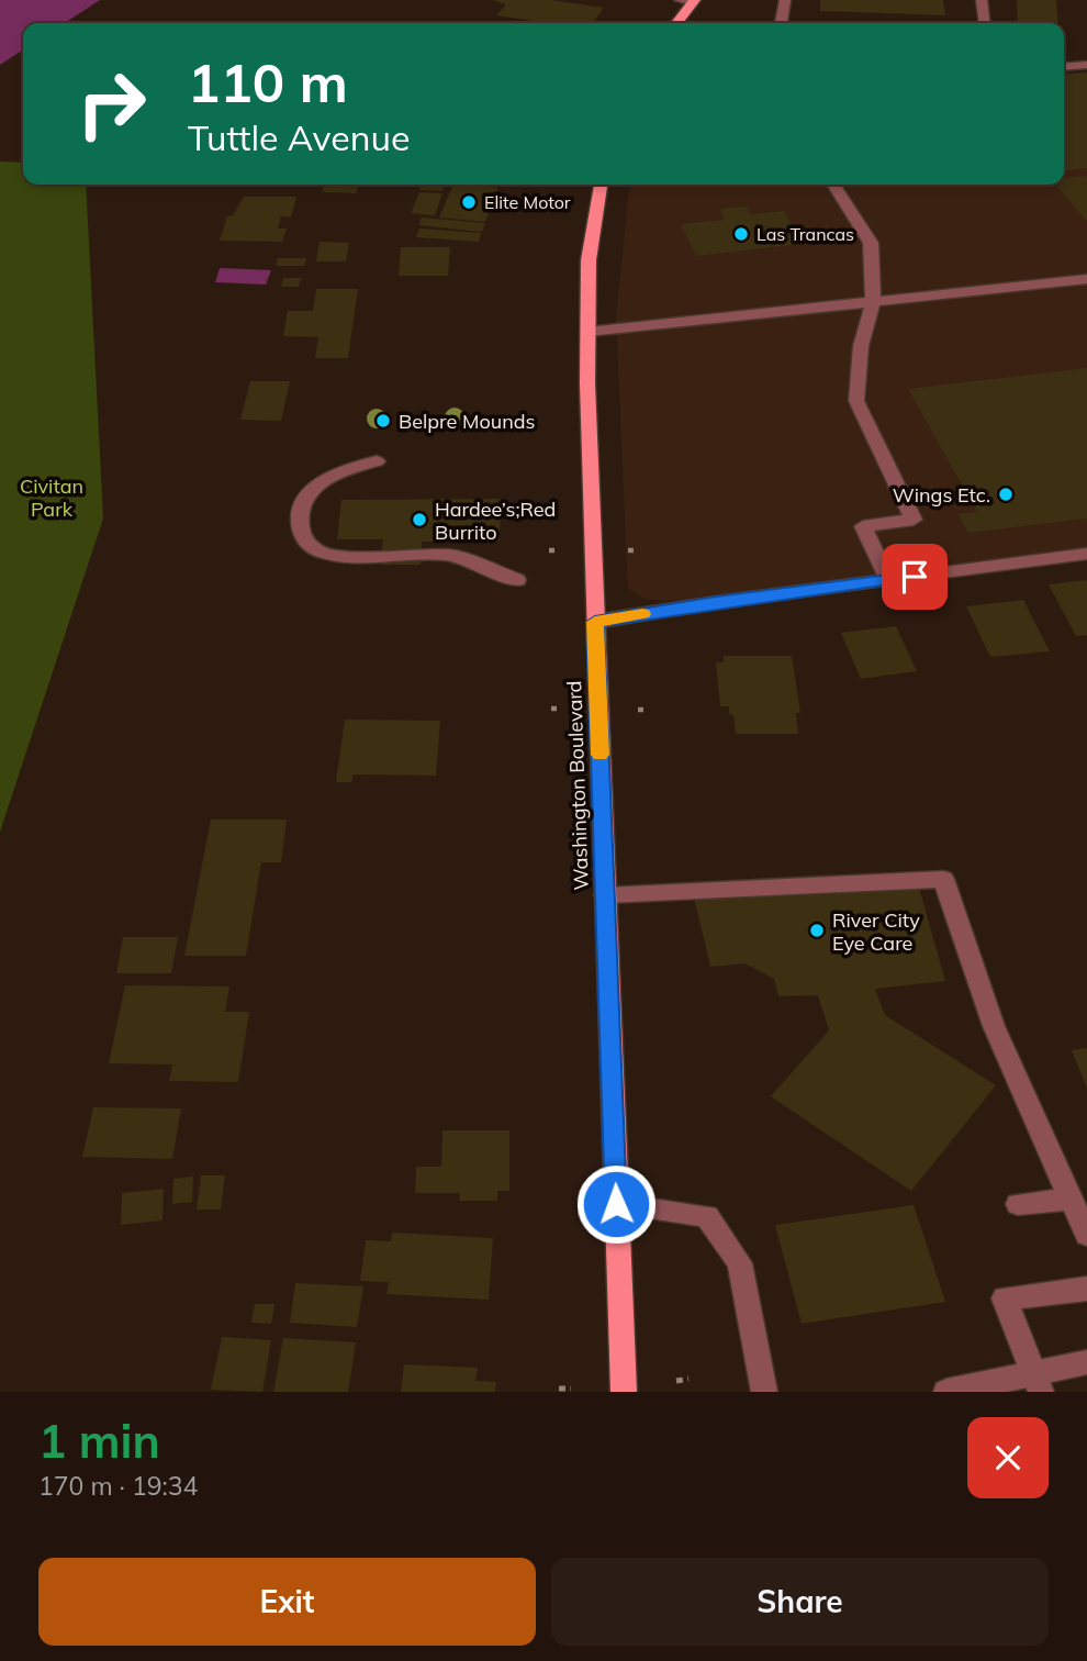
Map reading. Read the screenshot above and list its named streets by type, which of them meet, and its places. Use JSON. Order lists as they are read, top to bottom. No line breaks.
{"streets":{"main road":["Washington Boulevard"]},"parks":["Civitan Park"],"places":["Elite Motor","Las Trancas","Belpre Mounds","Wings Etc.","Hardee’s;Red Burrito","River City Eye Care"],"page":{"turn":["110 m","Tuttle Avenue"],"heading":["1 min","170 m · 19:34"],"buttons":["Exit","Share"]}}
